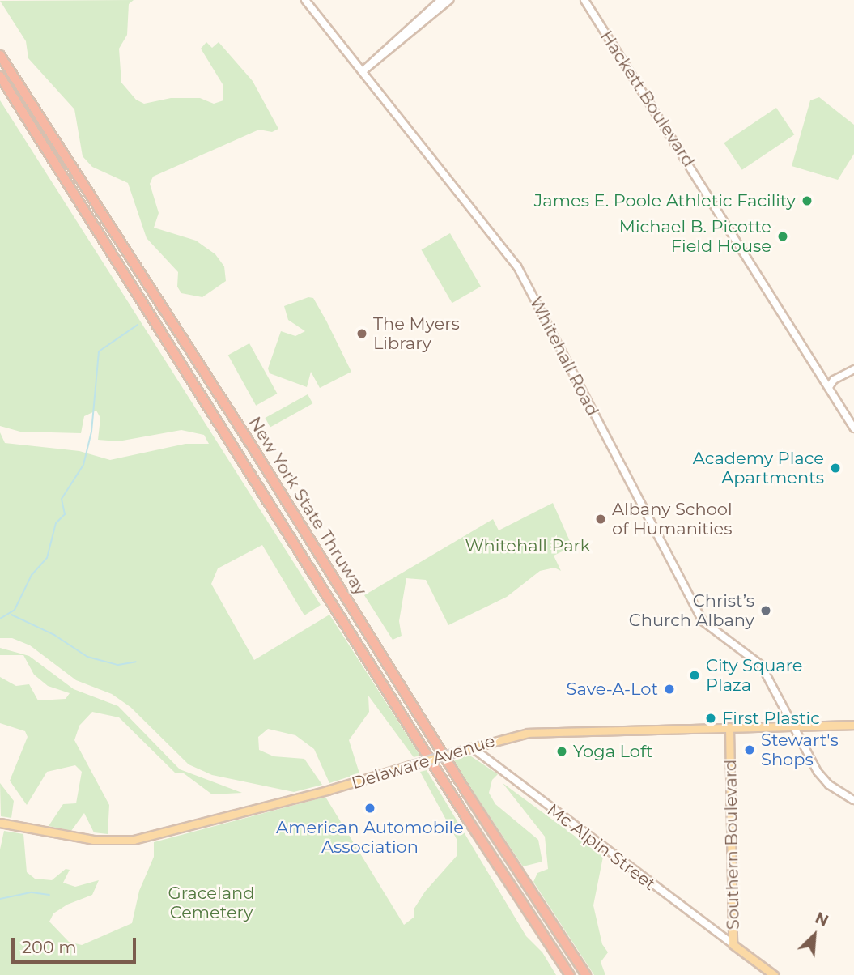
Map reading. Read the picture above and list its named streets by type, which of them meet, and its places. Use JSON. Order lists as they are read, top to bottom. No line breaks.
{"streets":{"highway":["New York State Thruway"],"main road":["Delaware Avenue","Southern Boulevard"],"street":["Hackett Boulevard","Whitehall Road","Mc Alpin Street"]},"crossings":[["Whitehall Road","Delaware Avenue"],["Delaware Avenue","Southern Boulevard"],["Delaware Avenue","Mc Alpin Street"],["Southern Boulevard","Mc Alpin Street"]],"parks":["Whitehall Park","Graceland Cemetery"],"places":["James E. Poole Athletic Facility","Michael B. Picotte Field House","The Myers Library","Academy Place Apartments","Albany School of Humanities","Christ’s Church Albany","City Square Plaza","Save-A-Lot","First Plastic","Stewart's Shops","Yoga Loft","American Automobile Association"],"scale_bar":"200 m","north":"top right"}
